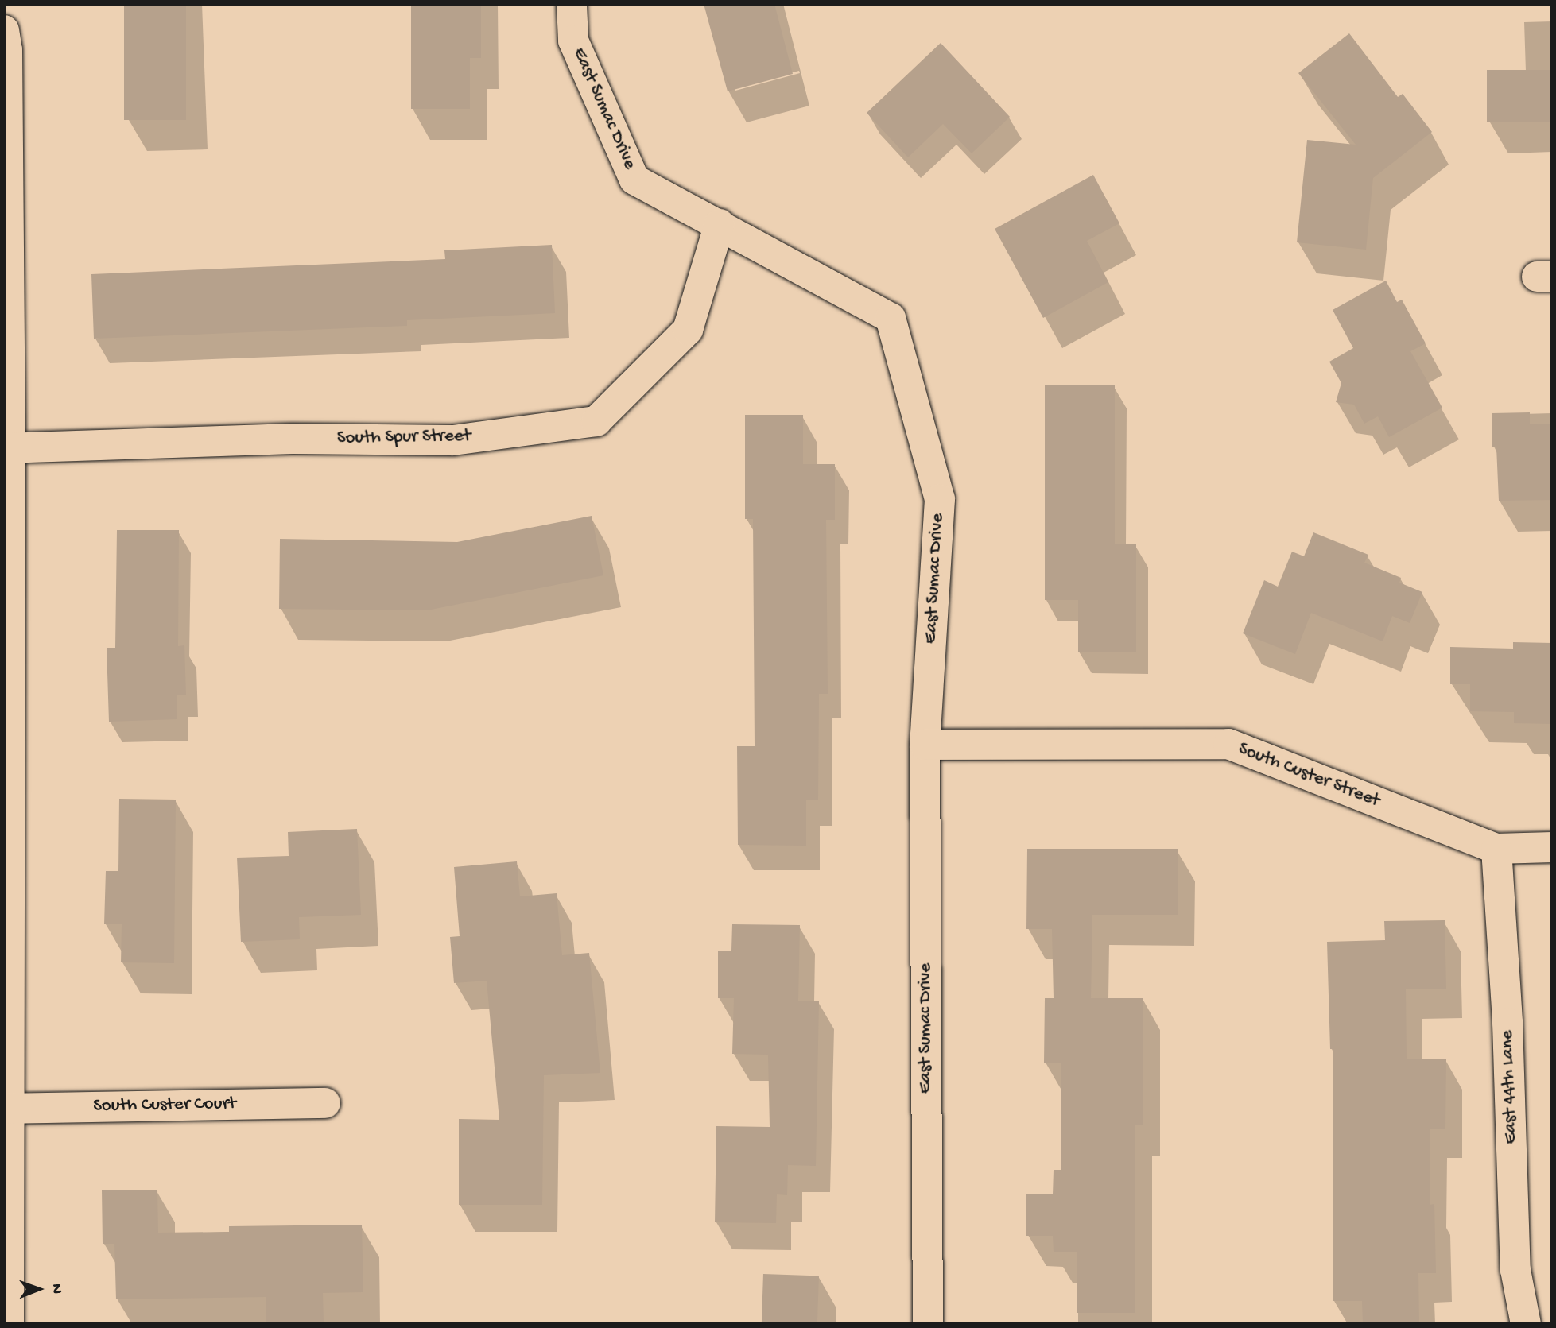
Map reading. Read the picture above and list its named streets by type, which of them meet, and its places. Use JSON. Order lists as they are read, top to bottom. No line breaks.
{"streets":{"street":["East Sumac Drive","South Spur Street","South Custer Street","East 44th Lane","South Custer Court"]},"crossings":[["East Sumac Drive","South Spur Street"],["East Sumac Drive","South Custer Street"],["South Custer Street","East 44th Lane"]],"north":"right"}
